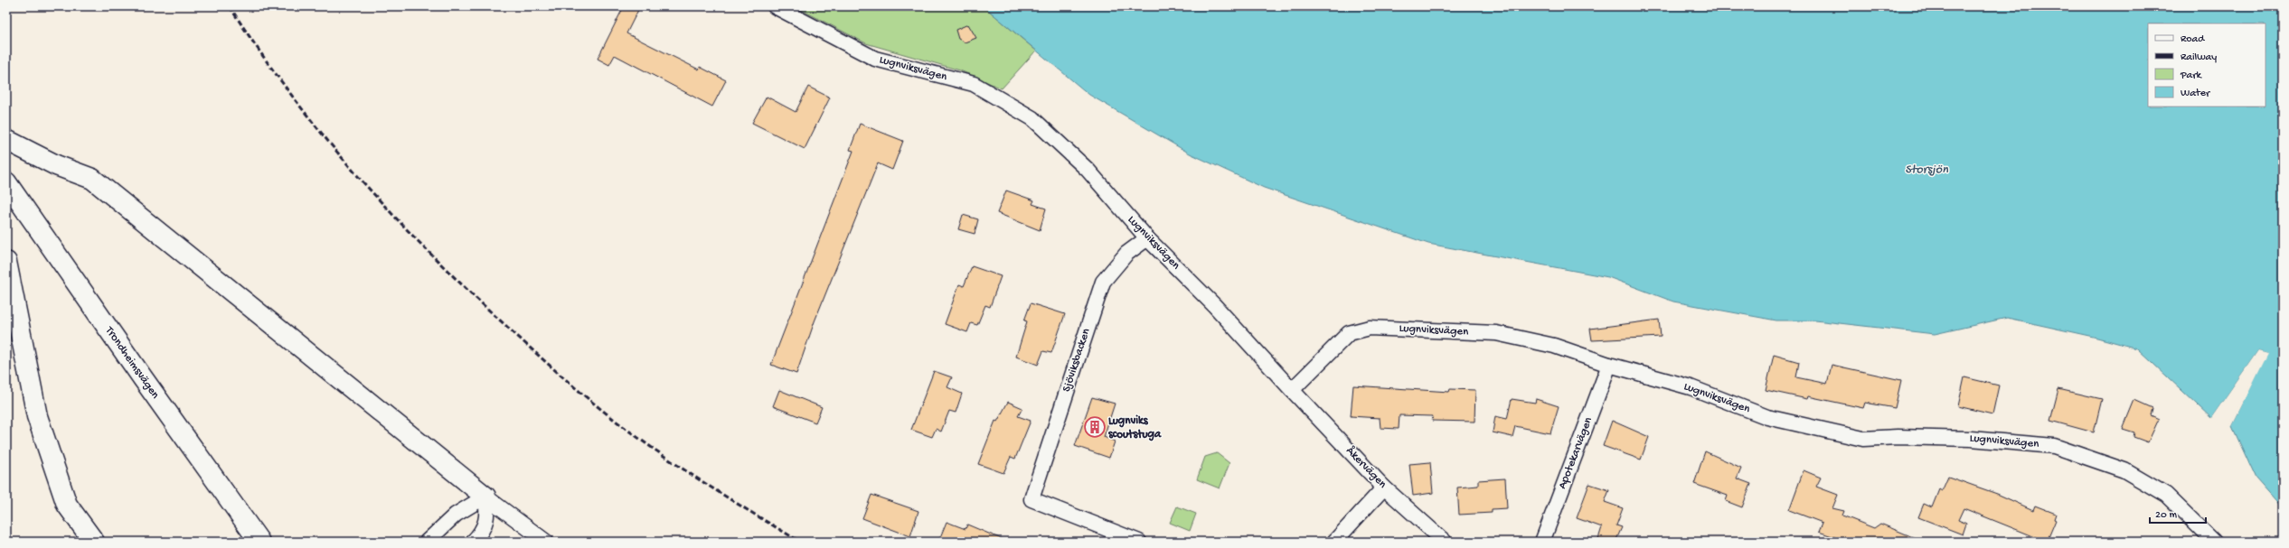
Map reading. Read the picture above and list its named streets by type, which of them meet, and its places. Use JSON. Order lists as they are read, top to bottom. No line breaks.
{"streets":{"main road":["Trondheimsvägen"],"street":["Lugnviksvägen","Sjöviksbacken","Apotekarvägen","Åkervägen"]},"crossings":[["Lugnviksvägen","Sjöviksbacken"],["Lugnviksvägen","Apotekarvägen"],["Lugnviksvägen","Åkervägen"]],"water":["Storsjön"],"places":{"building":["Lugnviks scoutstuga"]},"legend":["Road","Railway","Park","Water"],"scale_bar":"20 m"}
